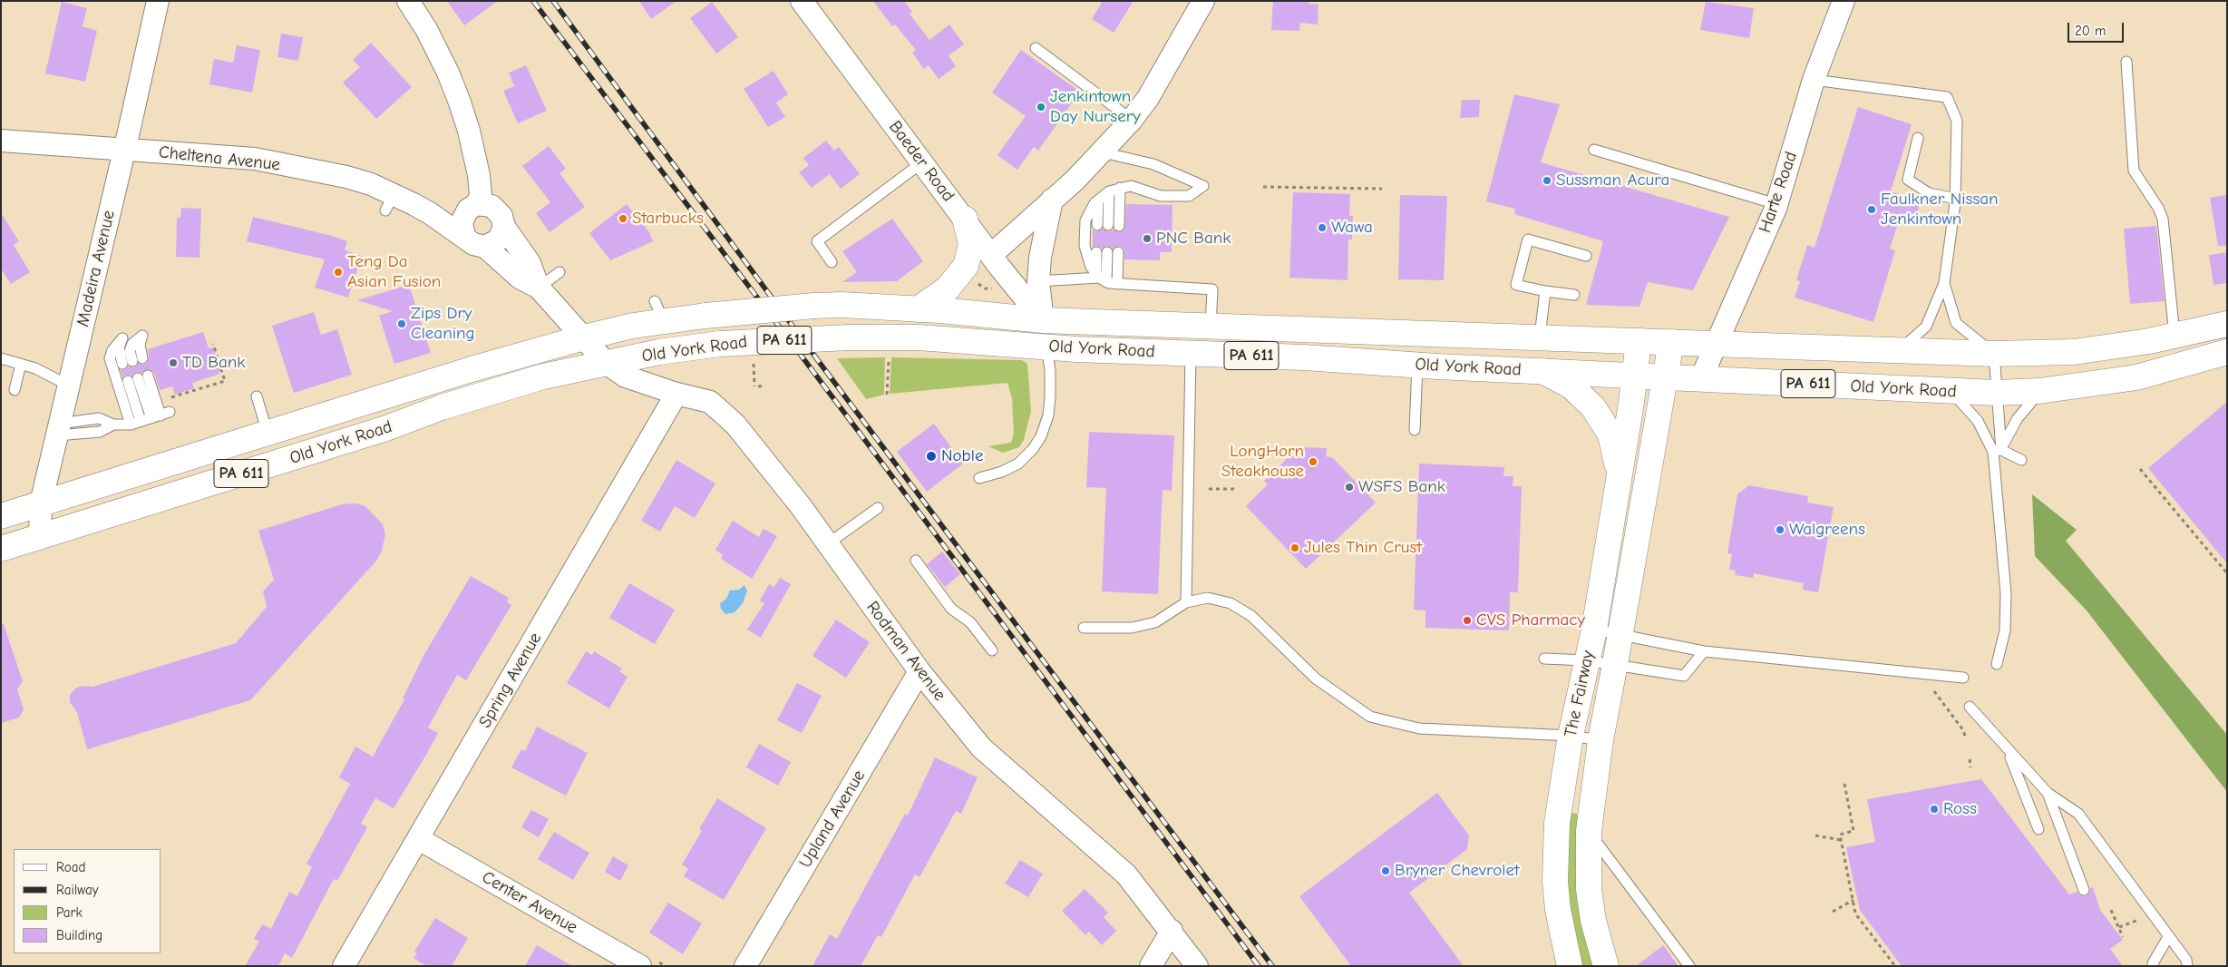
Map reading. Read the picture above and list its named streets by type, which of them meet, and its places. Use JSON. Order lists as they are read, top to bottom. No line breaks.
{"streets":{"main road":["PA 611","Old York Road","The Fairway"],"street":["Cheltena Avenue","Baeder Road","Harte Road","Madeira Avenue","Rodman Avenue","Spring Avenue","Upland Avenue","Center Avenue"]},"crossings":[["Cheltena Avenue","Madeira Avenue"],["Cheltena Avenue","Old York Road"],["Cheltena Avenue","Rodman Avenue"],["Baeder Road","Old York Road"],["Harte Road","Old York Road"],["Madeira Avenue","Old York Road"],["Old York Road","Rodman Avenue"],["Old York Road","The Fairway"],["Rodman Avenue","Spring Avenue"],["Rodman Avenue","Upland Avenue"],["Spring Avenue","Center Avenue"]],"places":["Jenkintown Day Nursery","Sussman Acura","Faulkner Nissan Jenkintown","Starbucks","Wawa","PNC Bank","Teng Da Asian Fusion","Zips Dry Cleaning","TD Bank","Noble","LongHorn Steakhouse","WSFS Bank","Walgreens","Jules Thin Crust","CVS Pharmacy","Ross","Bryner Chevrolet"],"legend":["Road","Railway","Park","Building"],"scale_bar":"20 m"}
